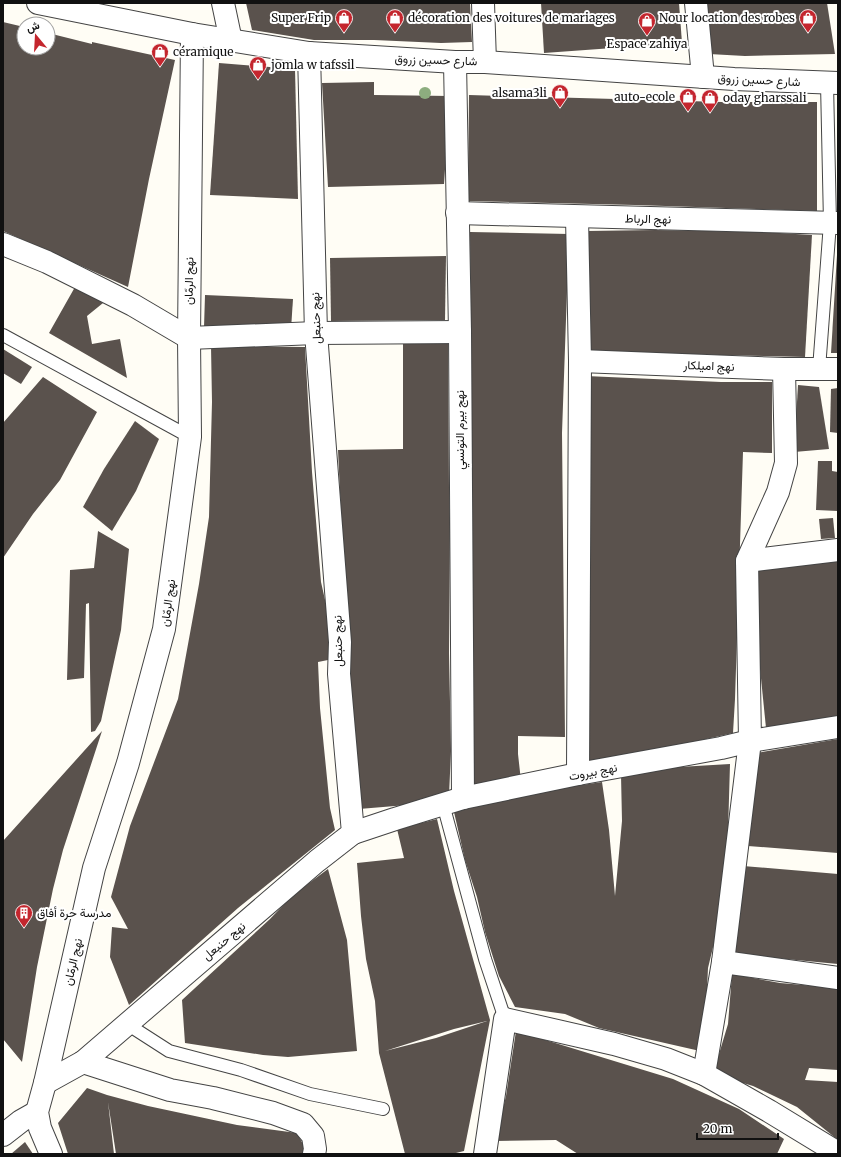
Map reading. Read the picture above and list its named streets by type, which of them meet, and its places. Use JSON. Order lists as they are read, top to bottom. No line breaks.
{"streets":{"street":["شارع حسين زروق","نهج الرباط","نهج الرمّان","نهج حنبعل","نهج اميلكار","نهج بيرم التونسي","نهج بيروت"]},"crossings":[["شارع حسين زروق","نهج الرمّان"],["شارع حسين زروق","نهج حنبعل"],["شارع حسين زروق","نهج بيرم التونسي"],["نهج الرباط","نهج بيرم التونسي"],["نهج الرمّان","نهج حنبعل"],["نهج حنبعل","نهج بيروت"],["نهج بيرم التونسي","نهج بيروت"]],"places":{"shop":["Super Frip","décoration des voitures de mariages","Nour location des robes","Espace zahiya","céramique","jomla w tafssil","alsama3li","auto-ecole","oday gharssali"],"building":["مدرسة حرة أفاق"]},"scale_bar":"20 m","north":"top"}
